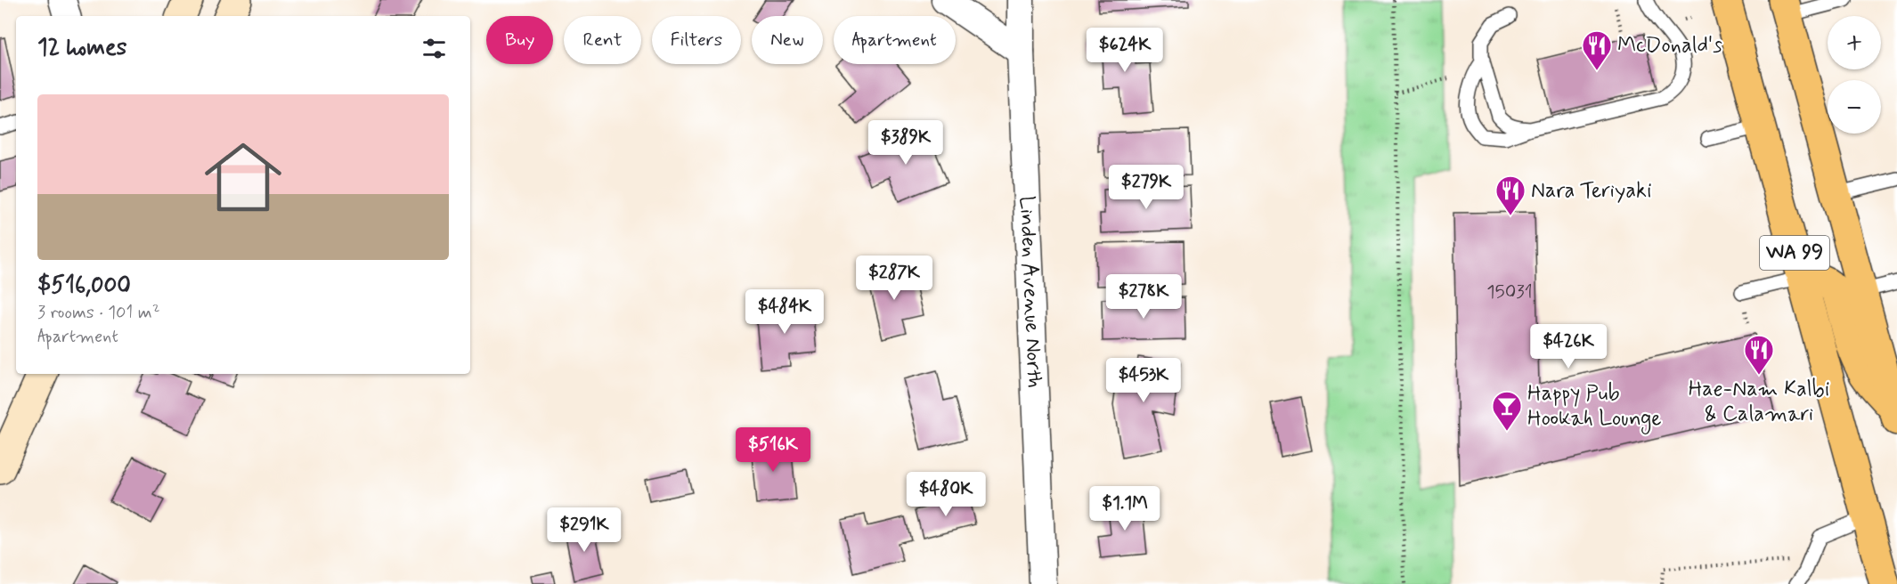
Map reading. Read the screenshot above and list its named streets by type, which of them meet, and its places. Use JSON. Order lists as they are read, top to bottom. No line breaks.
{"streets":{"main road":["WA 99"],"street":["Linden Avenue North"]},"places":{"restaurant":["McDonald's","Nara Teriyaki","Hae-Nam Kalbi & Calamari"],"bar":["Happy Pub Hookah Lounge"]},"house_numbers":["15031"],"page":{"map_buttons":["+","−"],"chip":["Buy","Rent","Filters","New","Apartment"],"heading":"12 homes","price":["$624K","$389K","$279K","$287K","$278K","$484K","$426K","$453K","$516K","$480K","$1.1M","$291K"],"list":[{"name":"$516,000","note":"3 rooms · 101 m² · Apartment"}]}}
